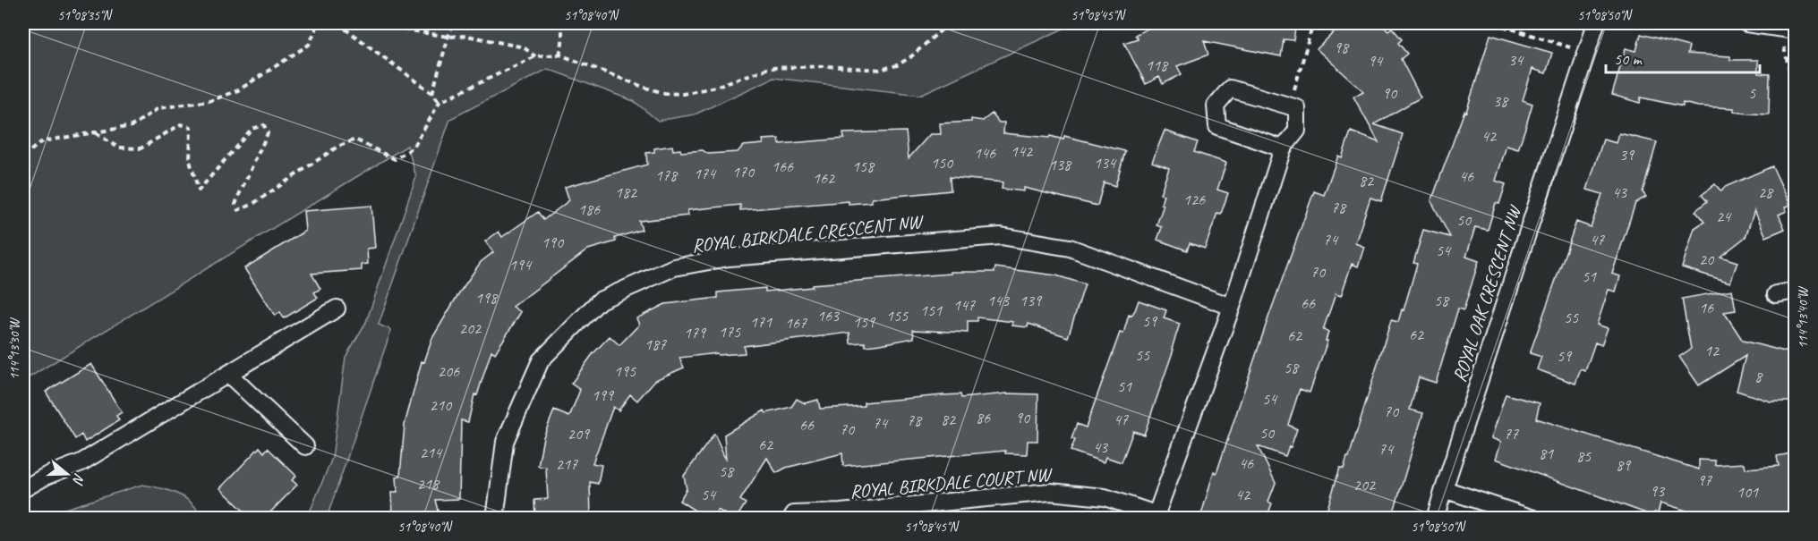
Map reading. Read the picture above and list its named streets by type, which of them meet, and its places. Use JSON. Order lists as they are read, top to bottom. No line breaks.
{"streets":{"street":["ROYAL BIRKDALE CRESCENT NW","ROYAL OAK CRESCENT NW","ROYAL BIRKDALE COURT NW"]},"house_numbers":["98","34","94","118","90","5","38","42","142","146","39","150","134","138","166","158","170","174","178","46","162","82","182","43","28","126","78","186","24","50","74","47","190","54","20","194","70","51","198","143","139","58","66","147","16","151","163","155","55","59","171","159","167","202","175","179","62","62","187","12","55","59","58","206","195","8","51","199","54","210","70","86","90","82","47","78","74","66","70","50","209","77","62","43","74","214","81","85","46","217","89","58","97","218","202","93","101","54","42"],"scale_bar":"50 m","north":"right","coordinates":["51°08'35\"N","51°08'40\"N","51°08'45\"N","51°08'50\"N","114°13'40\"W","114°13'30\"W"]}
